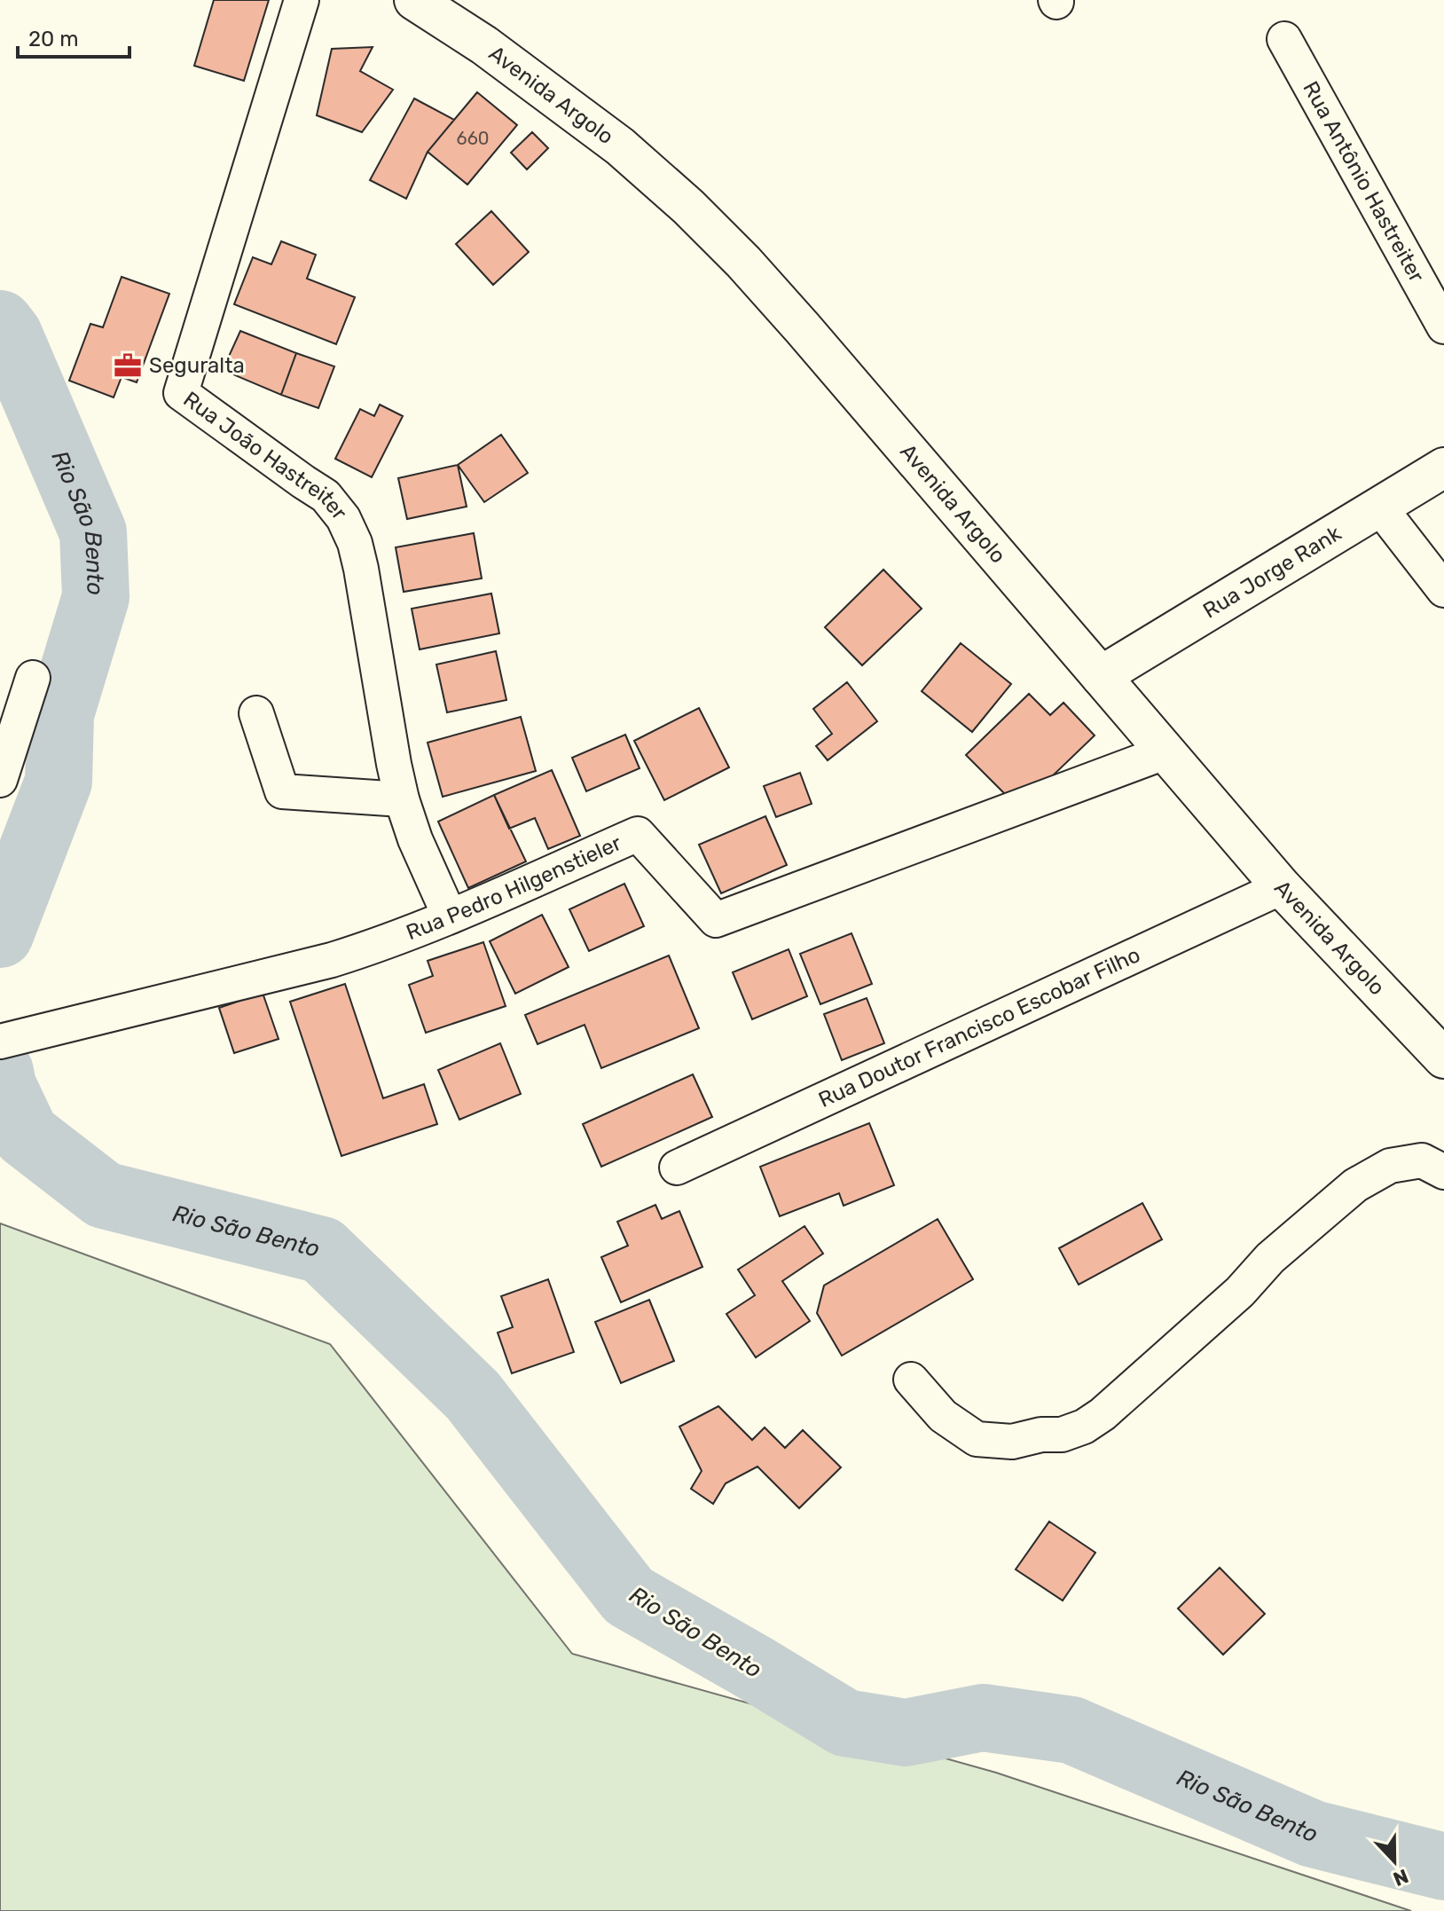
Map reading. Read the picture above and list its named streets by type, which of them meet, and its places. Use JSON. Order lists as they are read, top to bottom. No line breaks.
{"streets":{"main road":["Avenida Argolo","Rua Jorge Rank"],"street":["Rua Antônio Hastreiter","Rua João Hastreiter","Rua Pedro Hilgenstieler","Rua Doutor Francisco Escobar Filho"]},"crossings":[["Avenida Argolo","Rua Jorge Rank"],["Avenida Argolo","Rua Pedro Hilgenstieler"],["Avenida Argolo","Rua Doutor Francisco Escobar Filho"],["Rua João Hastreiter","Rua Pedro Hilgenstieler"]],"water":["Rio São Bento"],"places":{"office":["Seguralta"]},"house_numbers":["660"],"scale_bar":"20 m","north":"bottom"}
